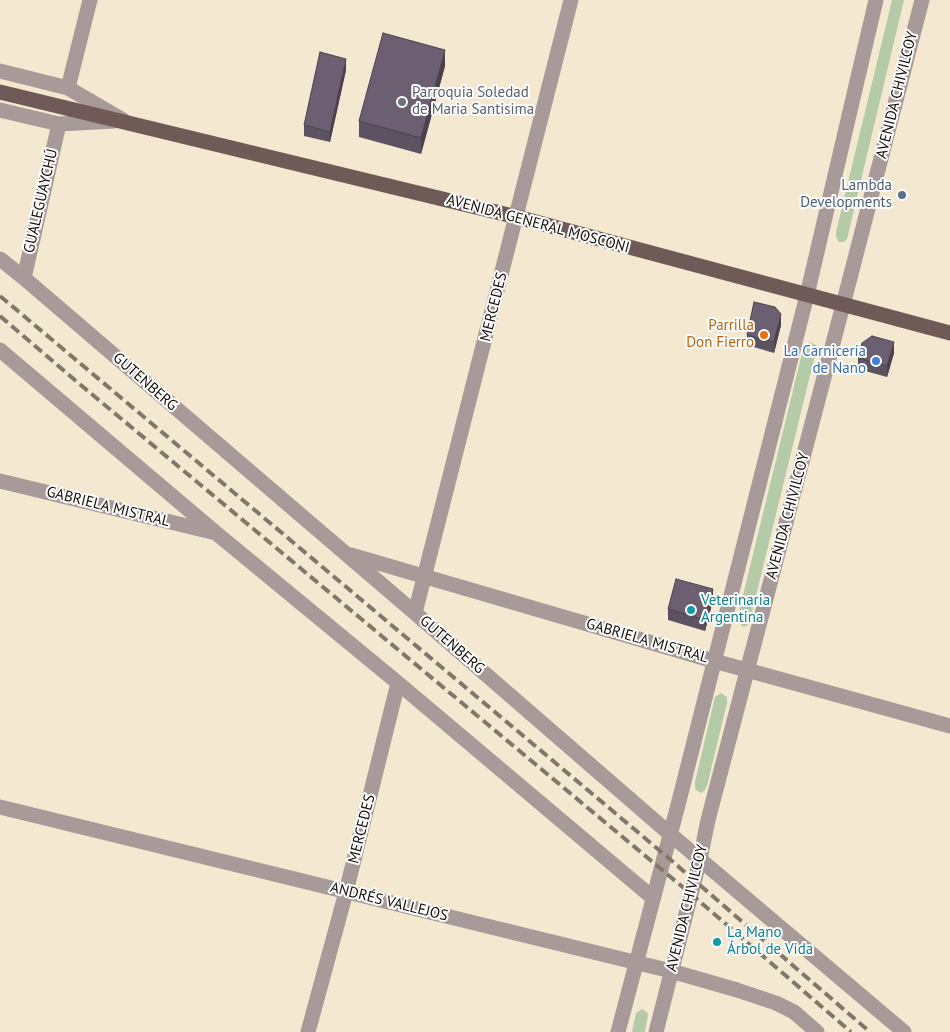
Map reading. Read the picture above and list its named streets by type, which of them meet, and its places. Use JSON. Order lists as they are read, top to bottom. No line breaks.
{"streets":{"main road":["AVENIDA GENERAL MOSCONI"],"street":["AVENIDA CHIVILCOY","GUALEGUAYCHÚ","MERCEDES","GUTENBERG","GABRIELA MISTRAL","ANDRÉS VALLEJOS"]},"crossings":[["AVENIDA CHIVILCOY","AVENIDA GENERAL MOSCONI"],["AVENIDA CHIVILCOY","GUTENBERG"],["AVENIDA CHIVILCOY","GABRIELA MISTRAL"],["AVENIDA CHIVILCOY","ANDRÉS VALLEJOS"],["GUALEGUAYCHÚ","AVENIDA GENERAL MOSCONI"],["GUALEGUAYCHÚ","GUTENBERG"],["AVENIDA GENERAL MOSCONI","MERCEDES"],["MERCEDES","GUTENBERG"],["MERCEDES","GABRIELA MISTRAL"],["MERCEDES","ANDRÉS VALLEJOS"],["GUTENBERG","GABRIELA MISTRAL"]],"places":["Parroquia Soledad de Maria Santisima","Lambda Developments","Parrilla Don Fierro","La Carnicería de Nano","Veterinaria Argentina","La Mano Árbol de Vida"]}
